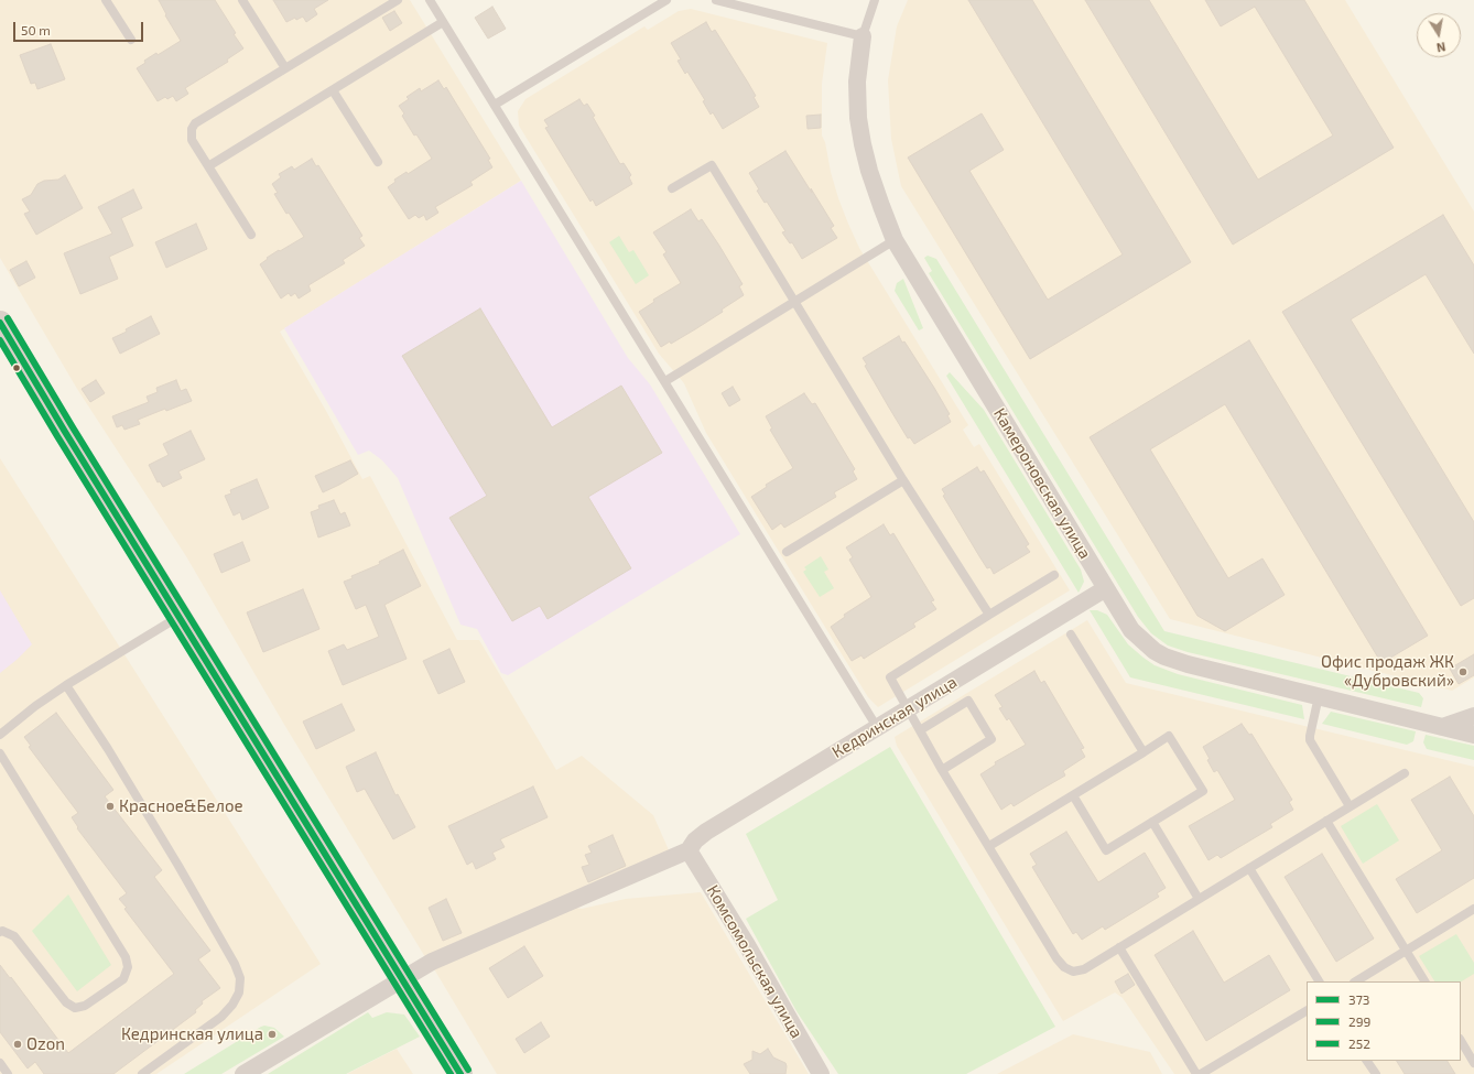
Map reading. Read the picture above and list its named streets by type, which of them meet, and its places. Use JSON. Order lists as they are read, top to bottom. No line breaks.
{"streets":{"street":["Камероновская улица","Кедринская улица","Комсомольская улица"]},"crossings":[["Камероновская улица","Кедринская улица"],["Кедринская улица","Комсомольская улица"]],"places":["Офис продаж ЖК «Дубровский»","Красное&Белое","Кедринская улица","Ozon"],"lines":["transit line 252","transit line 373","transit line 299"],"legend":["373","299","252"],"scale_bar":"50 m","north":"bottom"}
